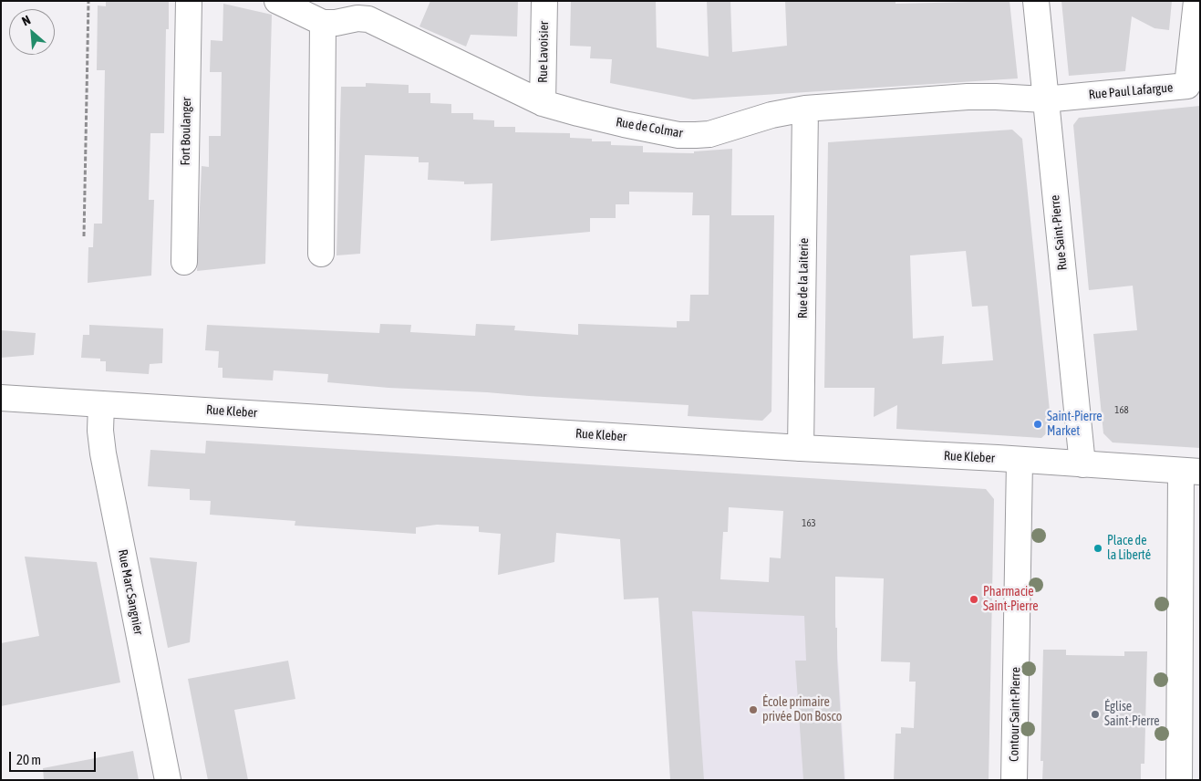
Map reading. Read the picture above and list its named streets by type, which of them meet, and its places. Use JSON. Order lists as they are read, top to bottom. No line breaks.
{"streets":{"street":["Rue Lavoisier","Rue Paul Lafargue","Rue de Colmar","Fort Boulanger","Rue Saint-Pierre","Rue de la Laiterie","Rue Kleber","Rue Marc Sangnier","Contour Saint-Pierre"]},"crossings":[["Rue Lavoisier","Rue de Colmar"],["Rue Paul Lafargue","Rue de Colmar"],["Rue Paul Lafargue","Rue Saint-Pierre"],["Rue de Colmar","Rue Saint-Pierre"],["Rue de Colmar","Rue de la Laiterie"],["Rue Saint-Pierre","Rue Kleber"],["Rue de la Laiterie","Rue Kleber"],["Rue Kleber","Rue Marc Sangnier"],["Rue Kleber","Contour Saint-Pierre"]],"places":["Saint-Pierre Market","Place de la Liberté","Pharmacie Saint-Pierre","École primaire privée Don Bosco","Église Saint-Pierre"],"house_numbers":["168","163"],"scale_bar":"20 m","north":"top left"}
